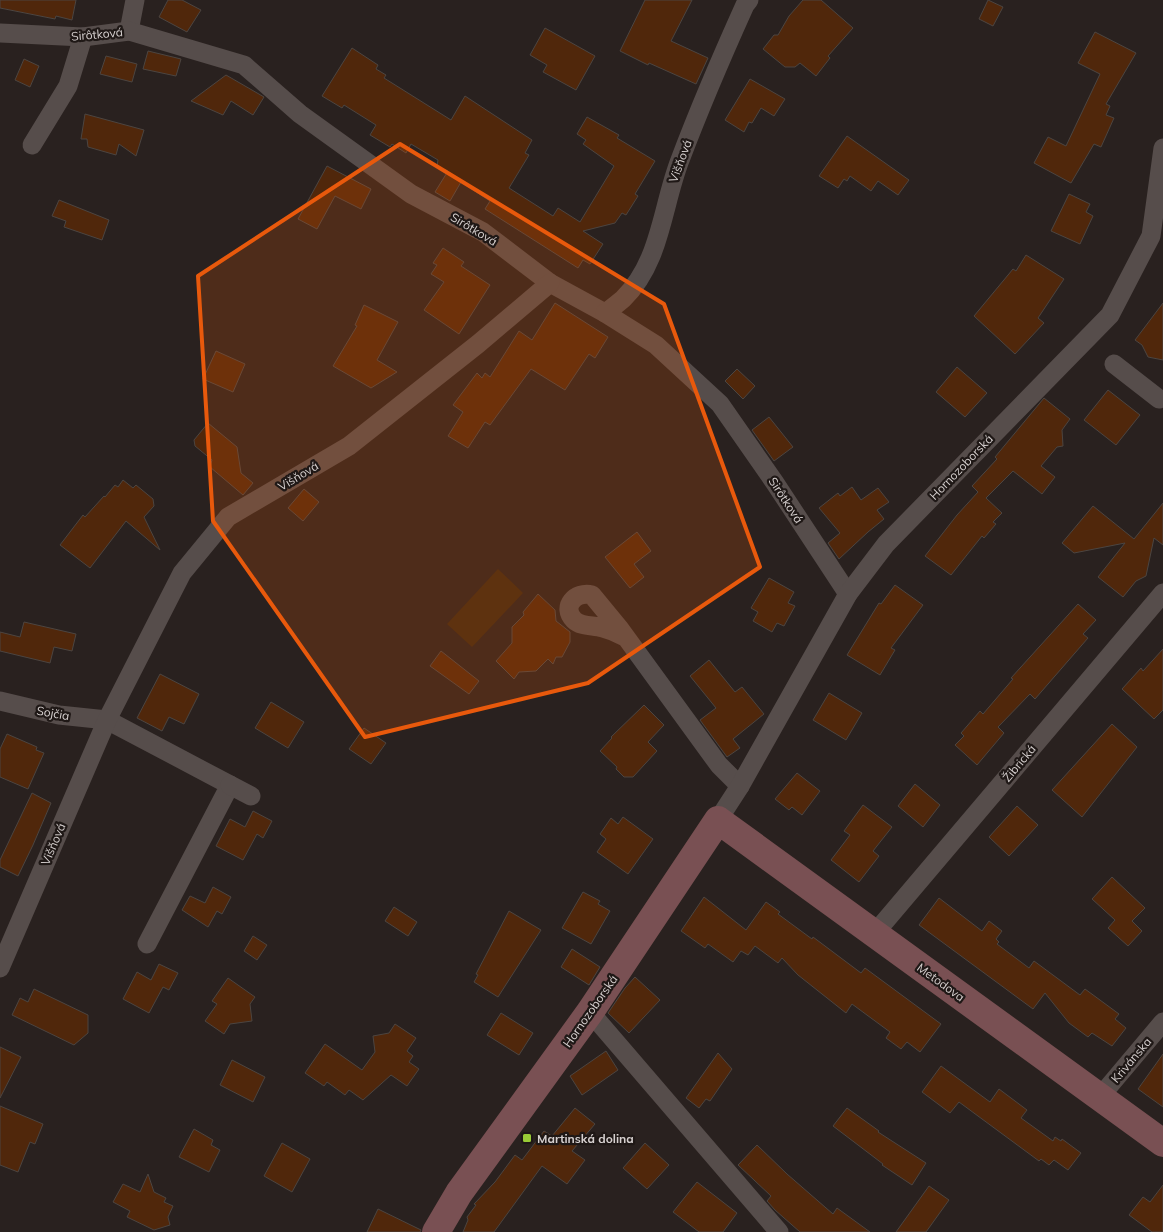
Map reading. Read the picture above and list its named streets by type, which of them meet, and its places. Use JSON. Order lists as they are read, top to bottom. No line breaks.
{"streets":{"street":["Sirôtková","Višňová","Hornozoborská","Sojčia","Žibrická","Metodova","Krivánska"]},"crossings":[["Sirôtková","Višňová"],["Sirôtková","Hornozoborská"],["Višňová","Sojčia"],["Hornozoborská","Metodova"],["Žibrická","Metodova"],["Metodova","Krivánska"]],"places":{"transit":["Martinská dolina"]}}
